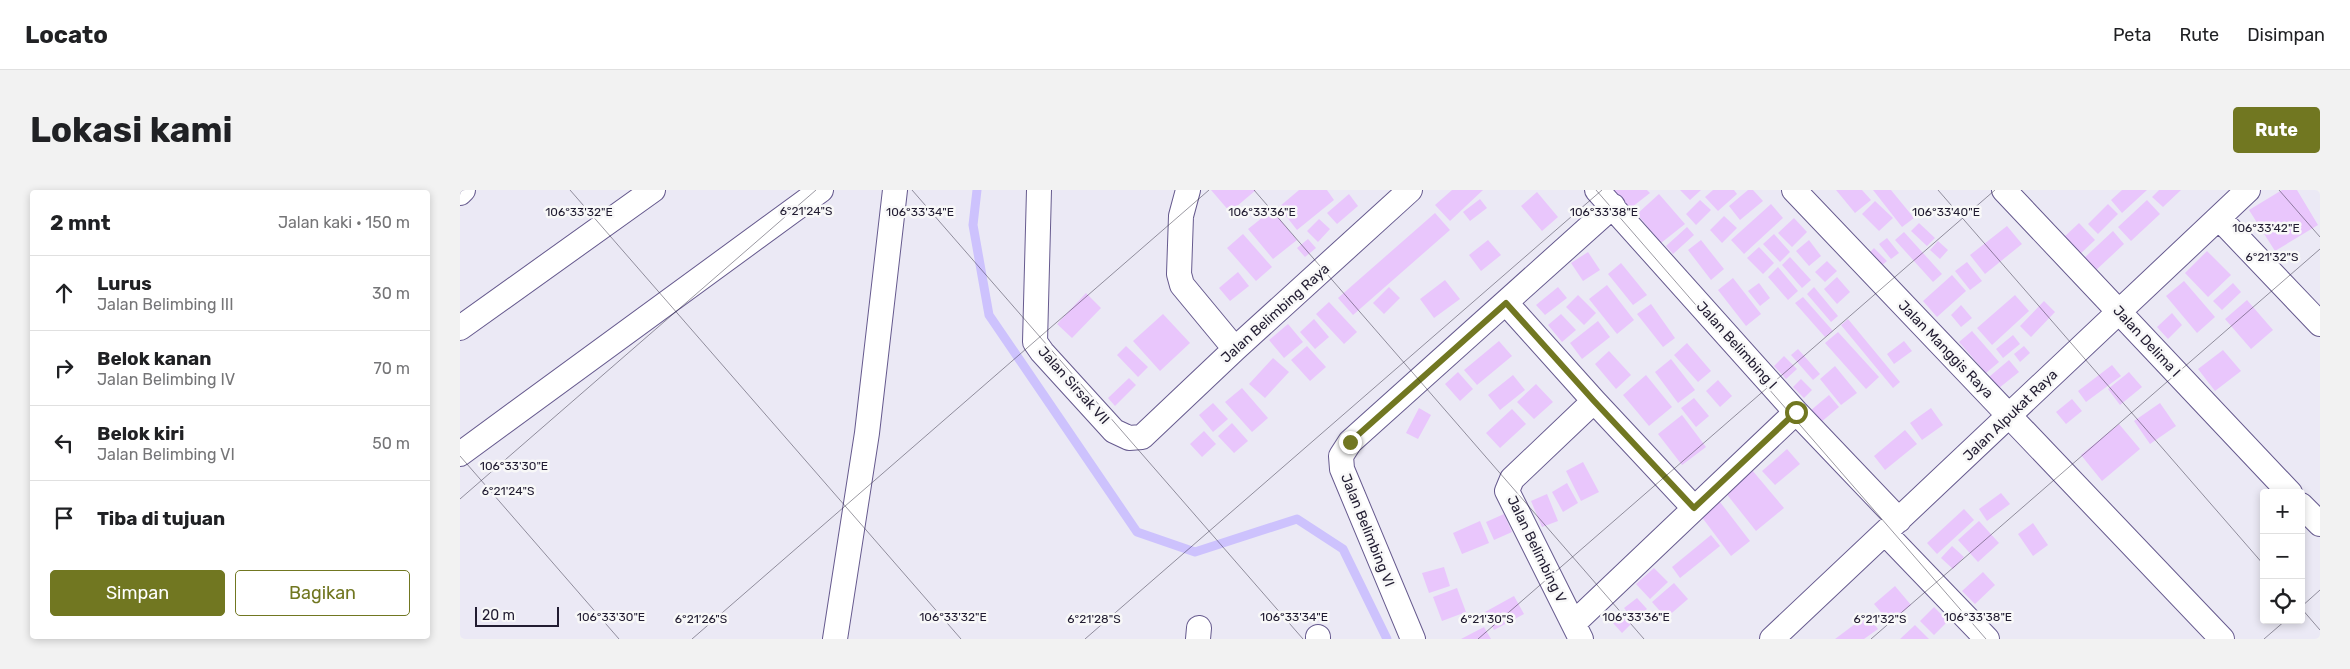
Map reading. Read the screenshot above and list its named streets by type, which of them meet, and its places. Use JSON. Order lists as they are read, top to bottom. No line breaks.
{"streets":{"street":["Jalan Belimbing Raya","Jalan Delima I","Jalan Belimbing I","Jalan Manggis Raya","Jalan Sirsak VII","Jalan Alpukat Raya","Jalan Belimbing VI","Jalan Belimbing V"]},"crossings":[["Jalan Belimbing Raya","Jalan Sirsak VII"],["Jalan Delima I","Jalan Alpukat Raya"],["Jalan Belimbing I","Jalan Alpukat Raya"],["Jalan Belimbing I","Jalan Belimbing VI"],["Jalan Manggis Raya","Jalan Alpukat Raya"]],"scale_bar":"20 m","page":{"header":"Locato","nav":["Peta","Rute","Disimpan"],"buttons":["Rute",["Simpan","Bagikan"]],"title":"Lokasi kami","heading":["2 mnt","Jalan kaki · 150 m"],"list":[["Lurus","Jalan Belimbing III","30 m"],["Belok kanan","Jalan Belimbing IV","70 m"],["Belok kiri","Jalan Belimbing VI","50 m"],"Tiba di tujuan"],"map_buttons":["+","−"],"scale":"20 m"},"coordinates":["6°21'24\"S","106°33'32\"E","106°33'34\"E","106°33'36\"E","106°33'38\"E","106°33'40\"E","106°33'42\"E","6°21'32\"S","106°33'30\"E","6°21'26\"S","6°21'28\"S","6°21'30\"S"]}
